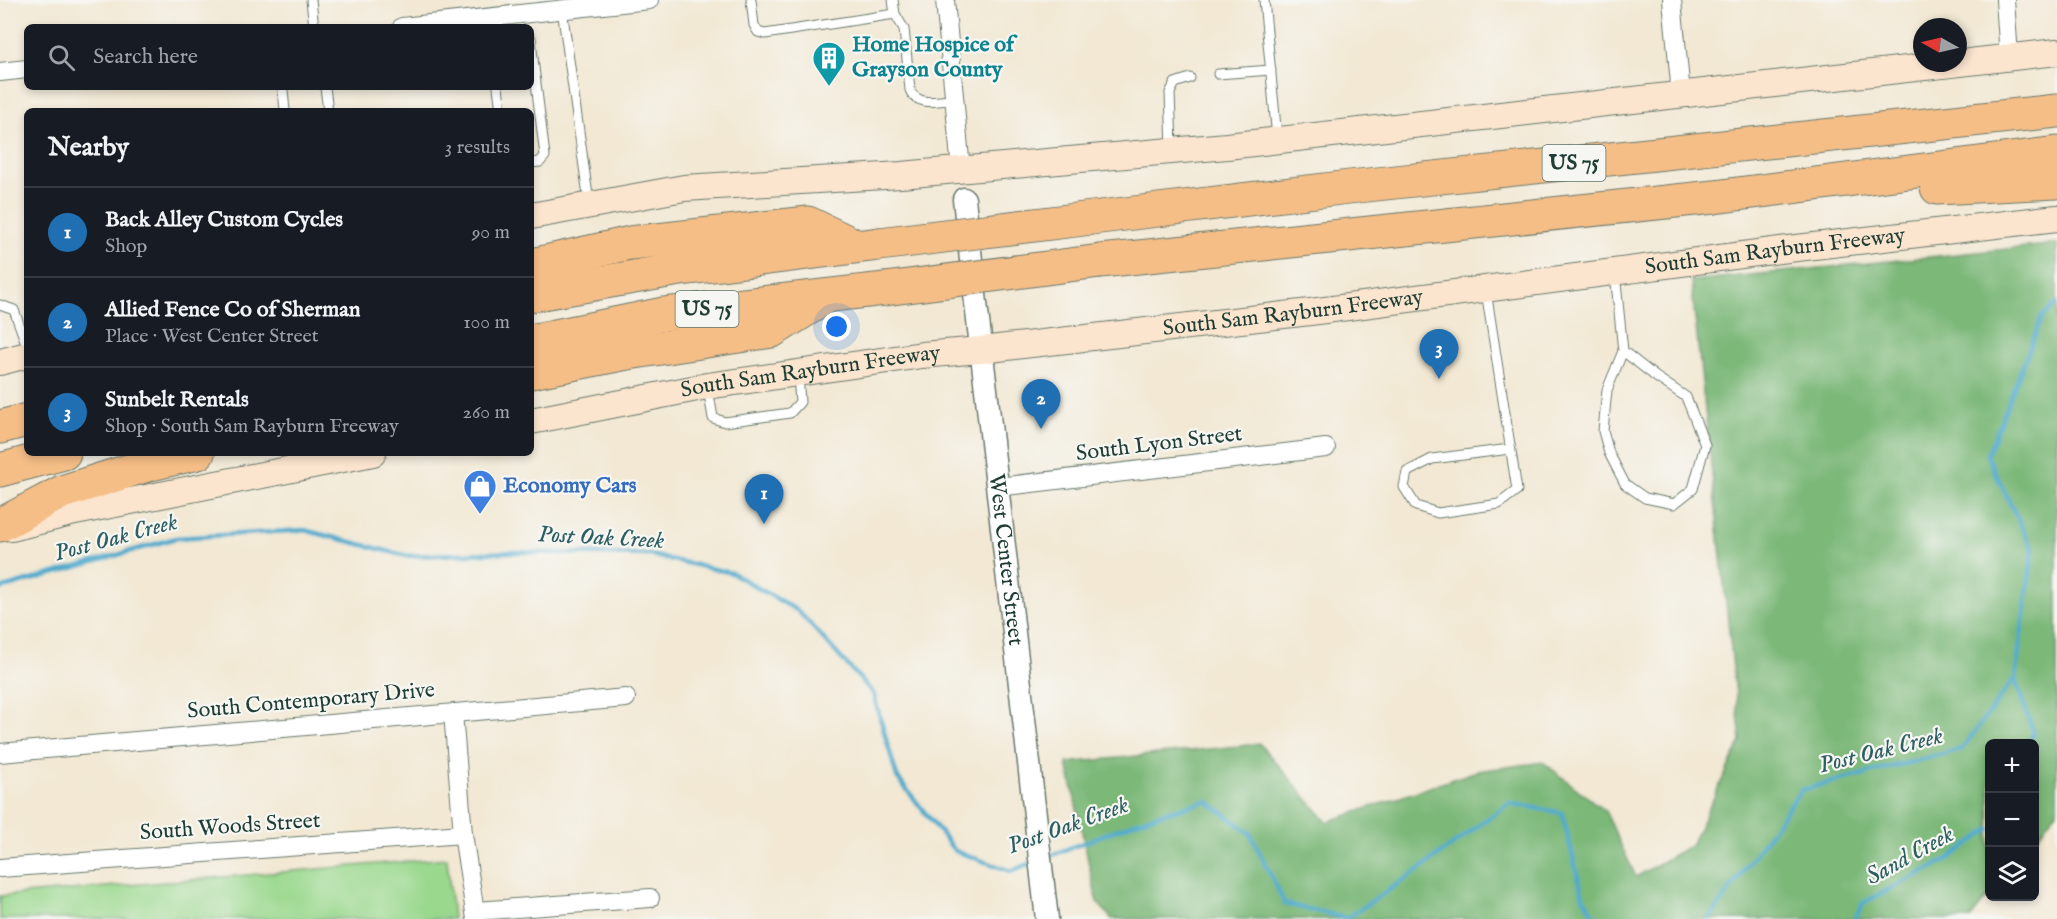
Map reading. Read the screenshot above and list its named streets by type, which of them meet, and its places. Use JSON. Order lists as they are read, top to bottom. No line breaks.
{"streets":{"highway":["US 75"],"main road":["South Sam Rayburn Freeway"],"street":["South Lyon Street","West Center Street","South Contemporary Drive","South Woods Street"]},"crossings":[["South Sam Rayburn Freeway","West Center Street"],["South Lyon Street","West Center Street"]],"water":["Post Oak Creek","Sand Creek"],"places":{"building":["Home Hospice of Grayson County"],"shop":["Economy Cars"]},"north":"left","page":{"search":"Search here","heading":["Nearby","3 results"],"list":[{"mark":"1","name":"Back Alley Custom Cycles","note":"Shop","value":"90 m"},{"mark":"2","name":"Allied Fence Co of Sherman","note":"Place · West Center Street","value":"100 m"},{"mark":"3","name":"Sunbelt Rentals","note":"Shop · South Sam Rayburn Freeway","value":"260 m"}],"pins":["3","2","1"],"map_buttons":["+","−"]}}
